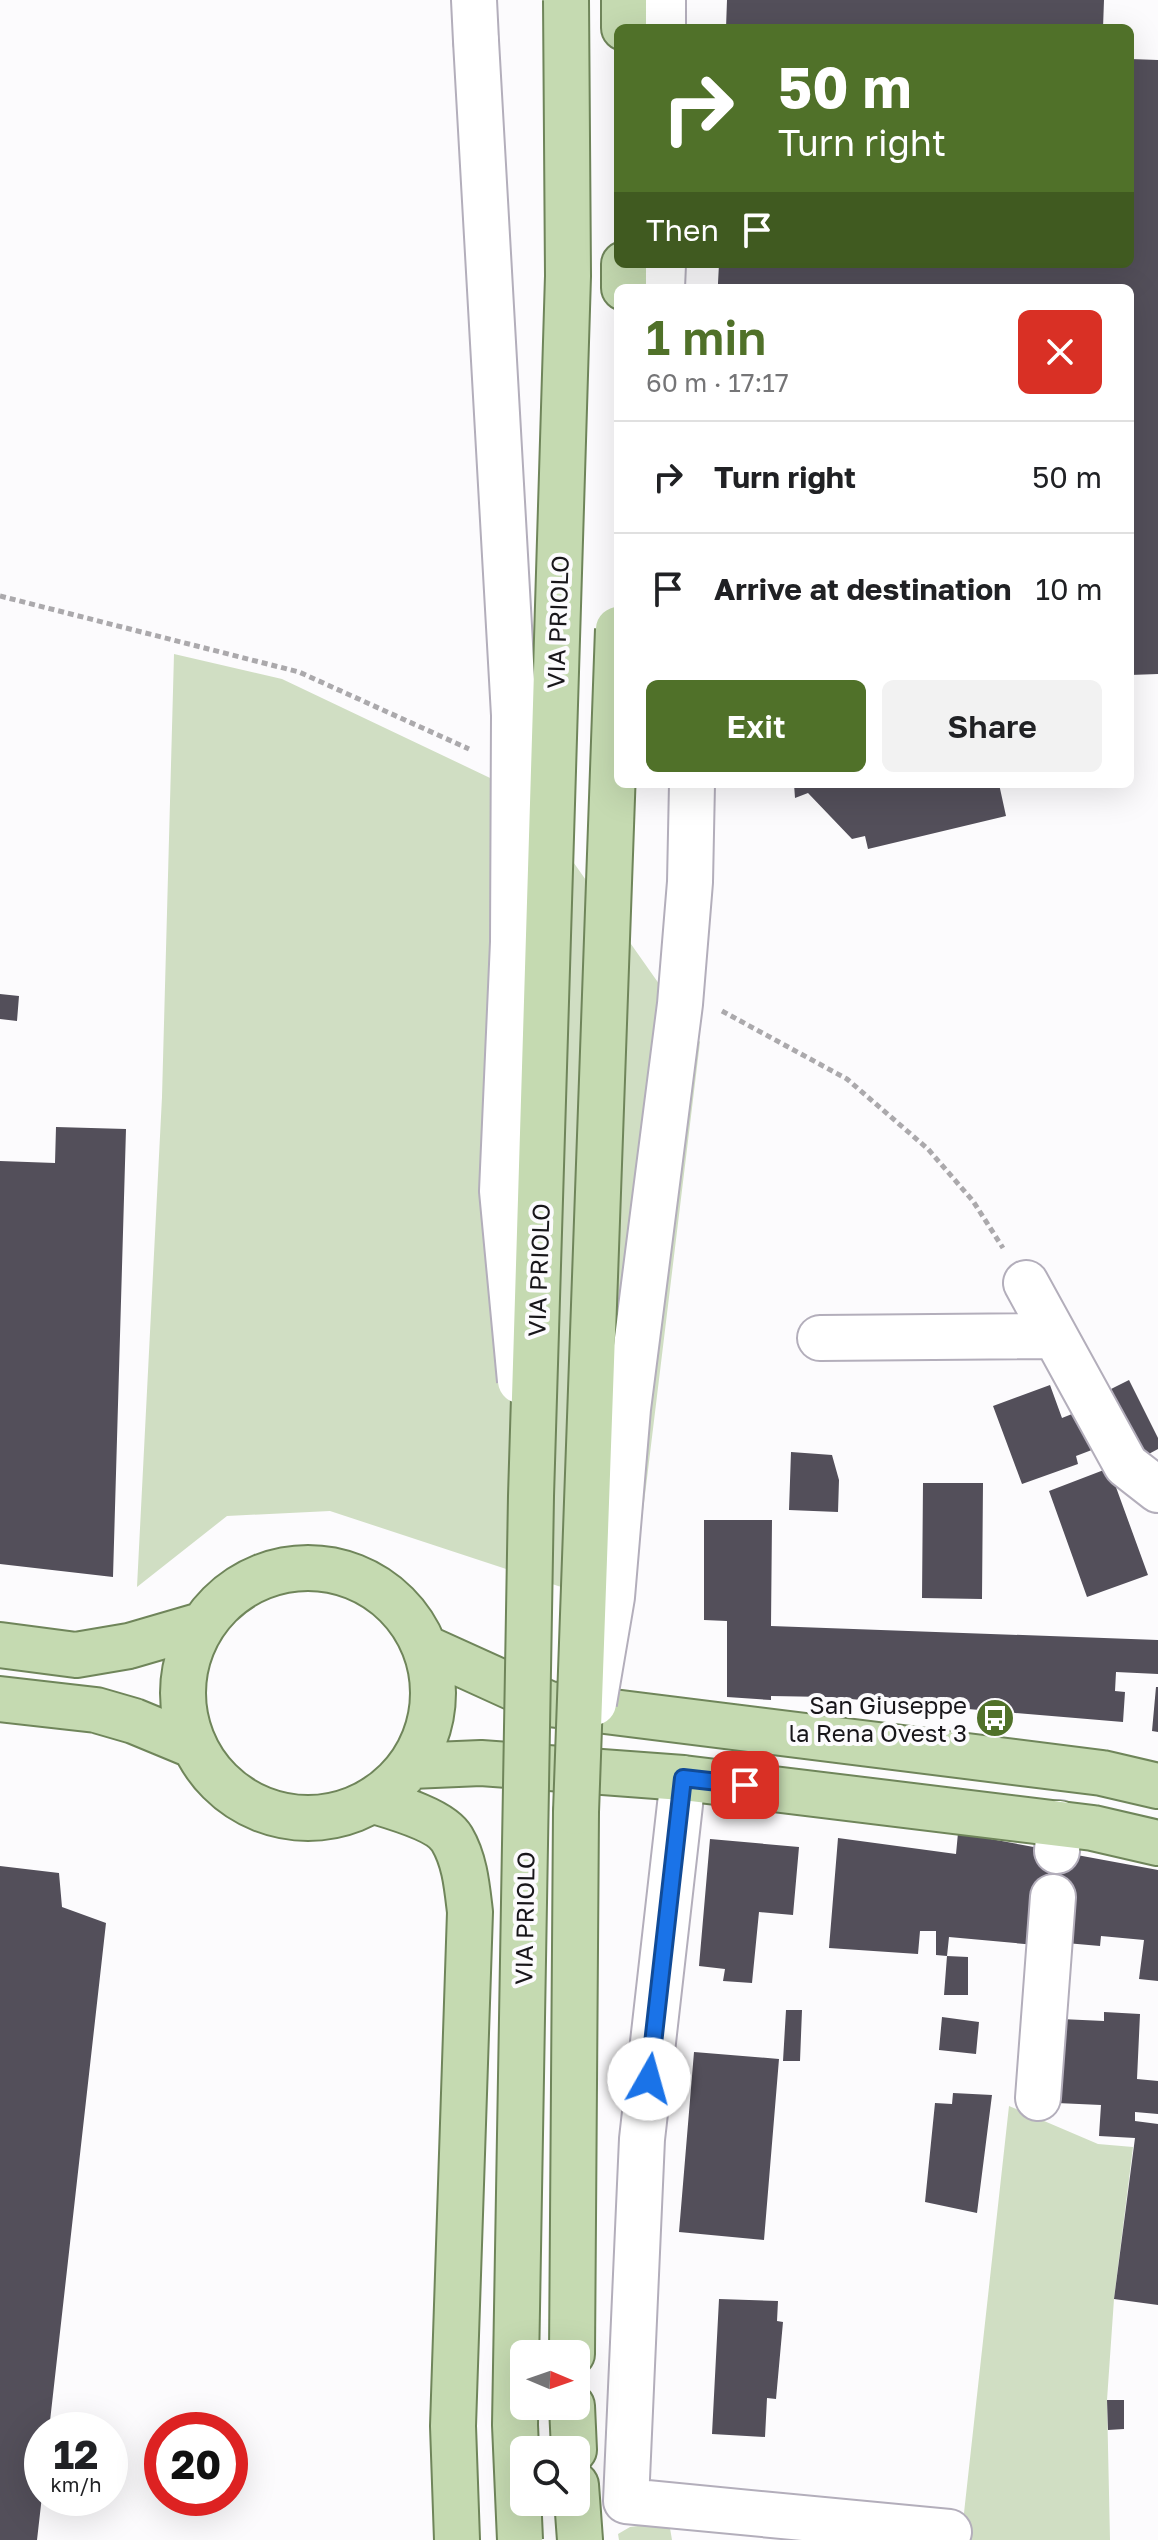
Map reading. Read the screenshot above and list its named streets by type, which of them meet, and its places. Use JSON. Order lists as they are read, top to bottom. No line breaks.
{"streets":{"main road":["VIA PRIOLO"]},"places":{"bus stop":["San Giuseppe la Rena Ovest 3"]},"north":"right","page":{"turn":["50 m","Turn right"],"then":"Then","heading":["1 min","60 m · 17:17"],"list":[{"name":"Turn right","value":"50 m"},{"name":"Arrive at destination","value":"10 m"}],"buttons":["Exit","Share"],"speed":"12 km/h","limit":"20"}}
